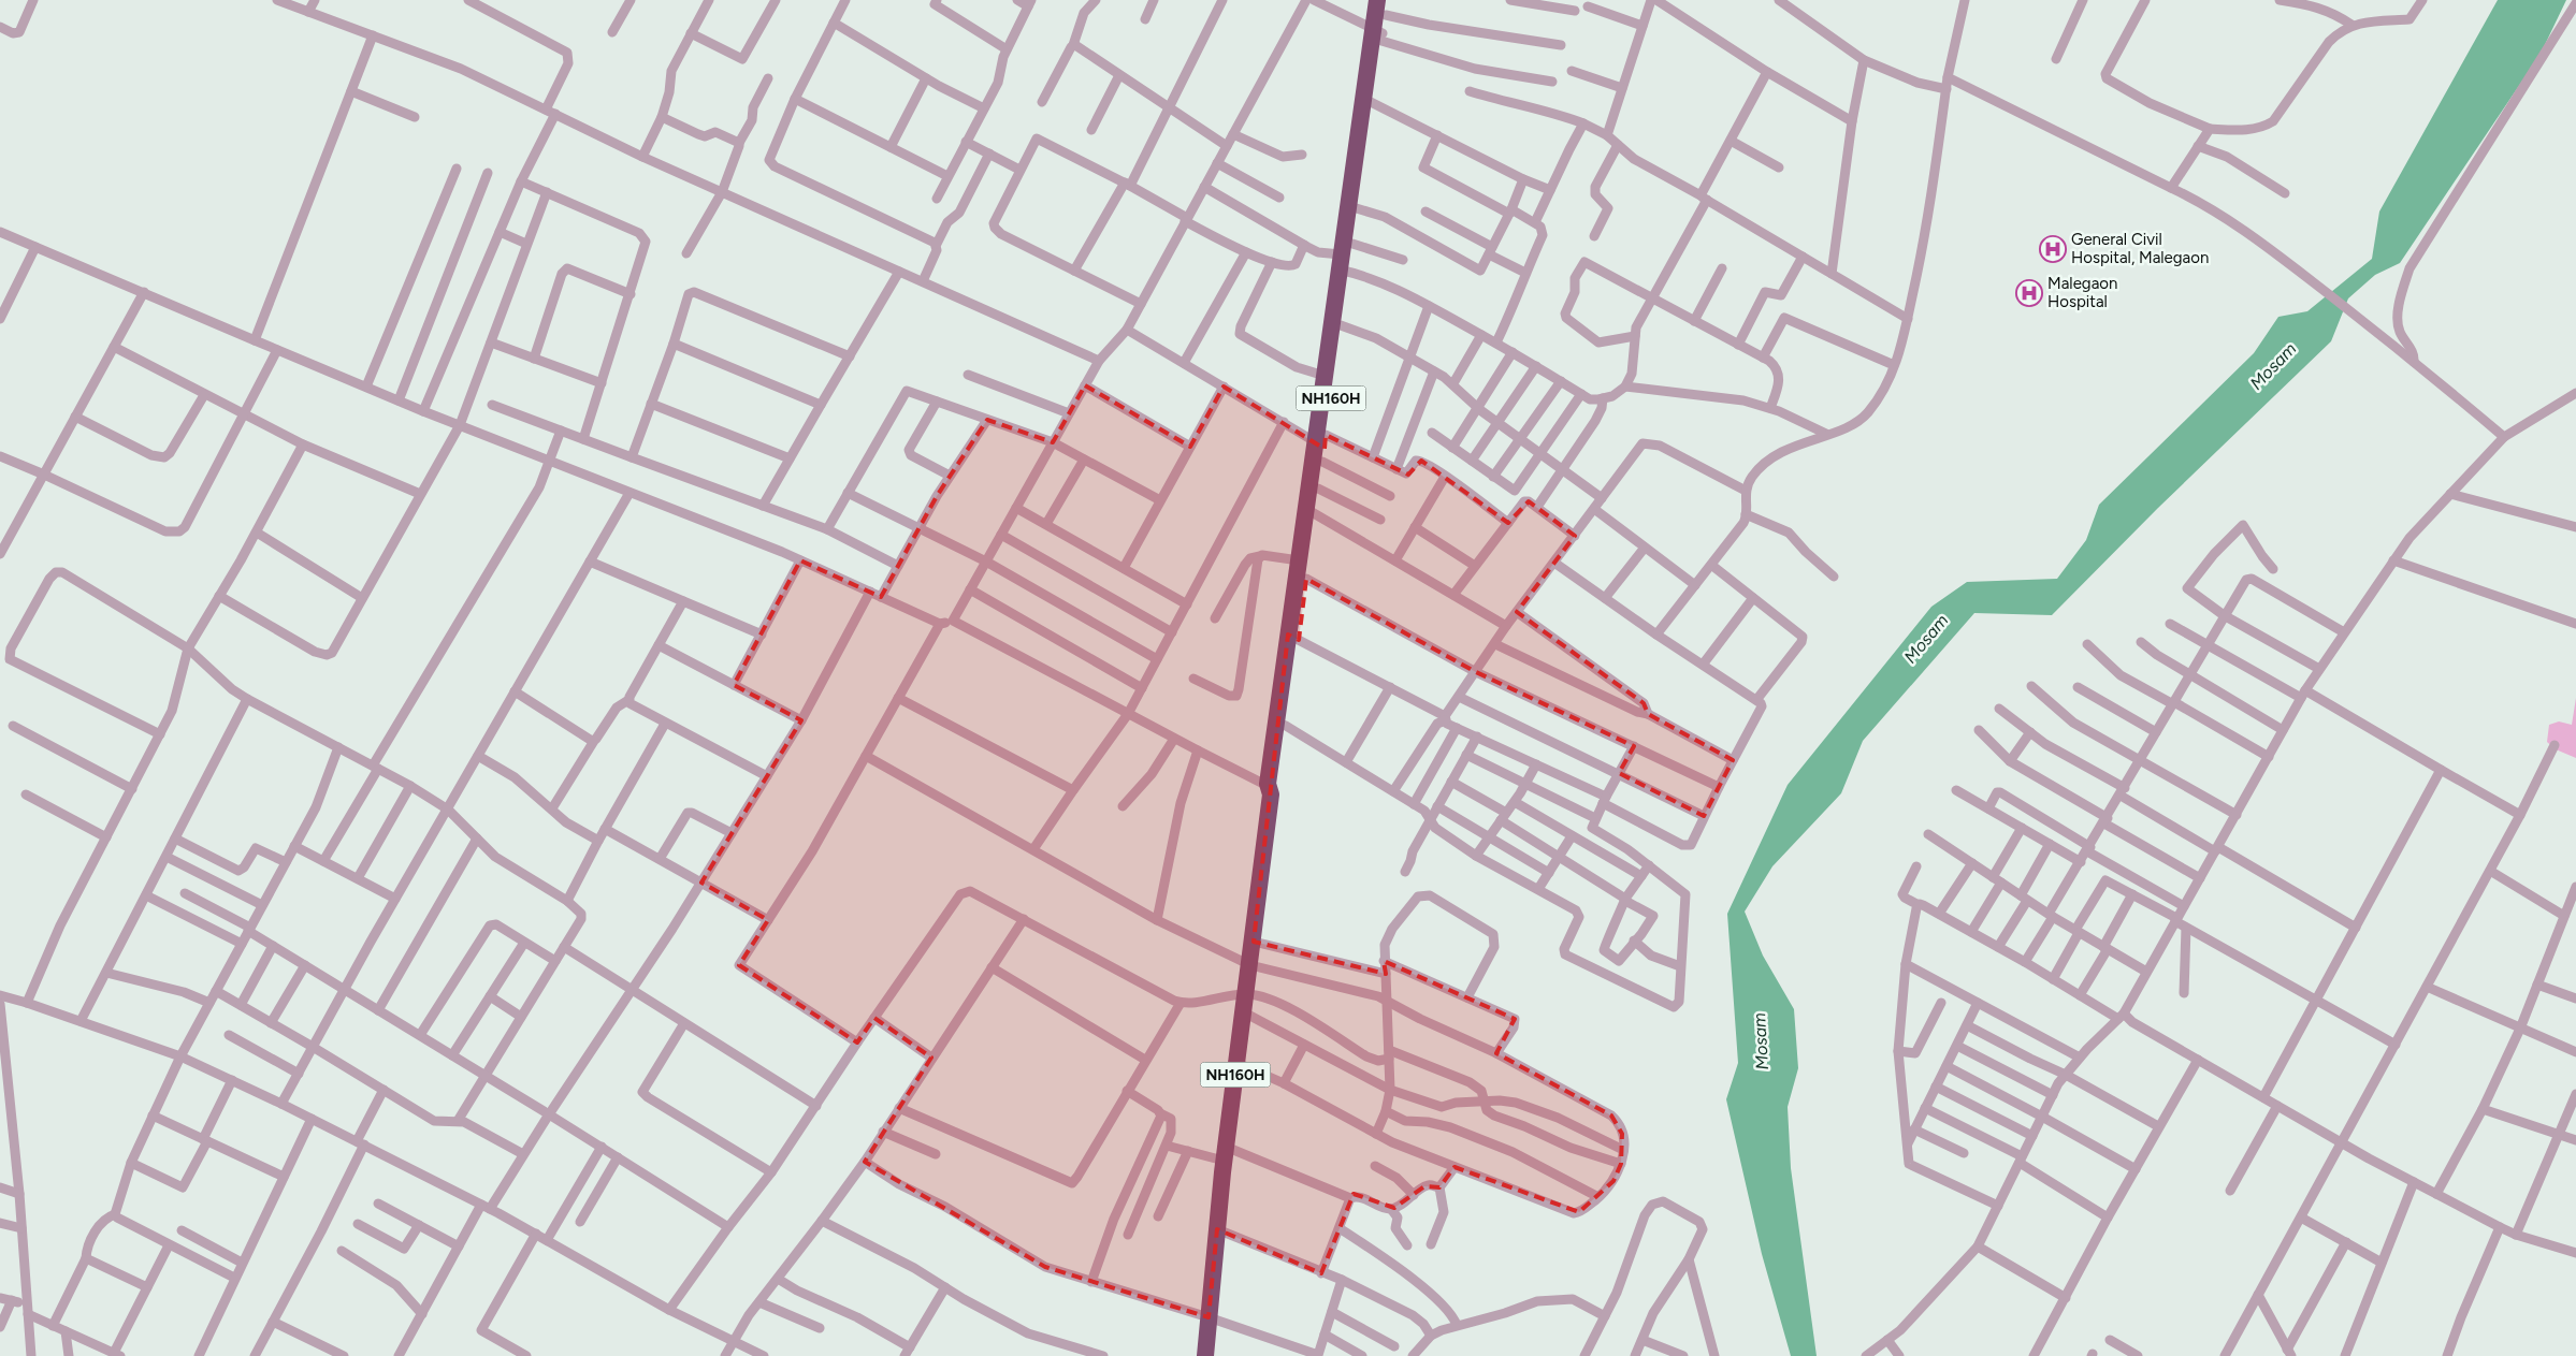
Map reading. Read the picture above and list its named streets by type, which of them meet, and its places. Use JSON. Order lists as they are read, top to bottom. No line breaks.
{"streets":{"highway":["NH160H"]},"water":["Mosam"],"places":{"hospital":["General Civil Hospital, Malegaon","Malegaon Hospital"]}}
